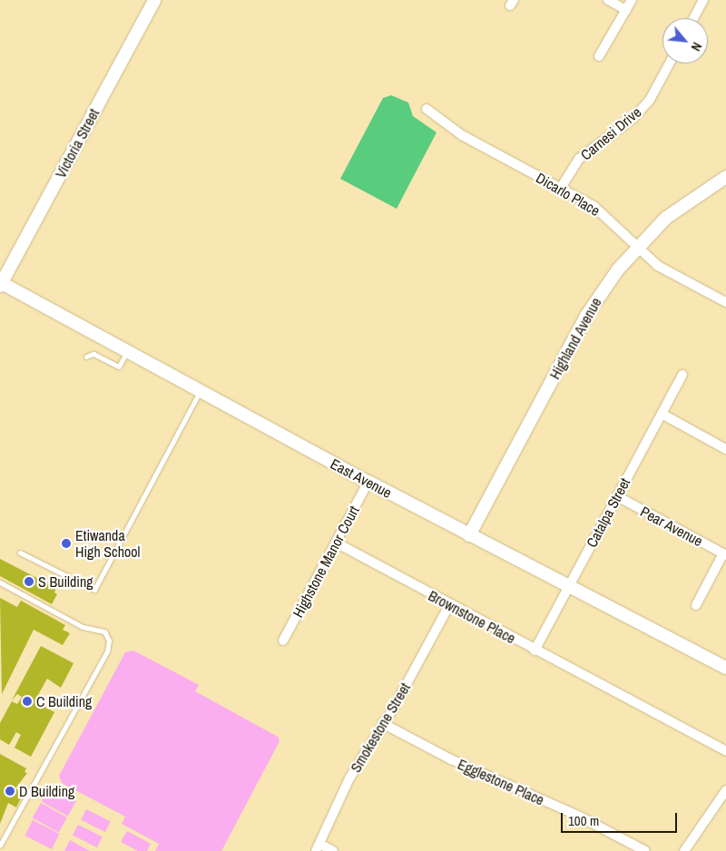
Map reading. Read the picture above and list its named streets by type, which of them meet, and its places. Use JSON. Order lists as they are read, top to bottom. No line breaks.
{"streets":{"main road":["Victoria Street","Highland Avenue","East Avenue"],"street":["Carnesi Drive","Dicarlo Place","Catalpa Street","Pear Avenue","Highstone Manor Court","Brownstone Place","Smokestone Street","Egglestone Place"]},"crossings":[["Carnesi Drive","Dicarlo Place"],["Victoria Street","East Avenue"],["Dicarlo Place","Highland Avenue"],["Highland Avenue","East Avenue"],["East Avenue","Catalpa Street"],["East Avenue","Highstone Manor Court"],["Catalpa Street","Pear Avenue"],["Catalpa Street","Brownstone Place"],["Highstone Manor Court","Brownstone Place"],["Brownstone Place","Smokestone Street"],["Smokestone Street","Egglestone Place"]],"places":["Etiwanda High School","S Building","C Building","D Building"],"scale_bar":"100 m","north":"bottom right"}
